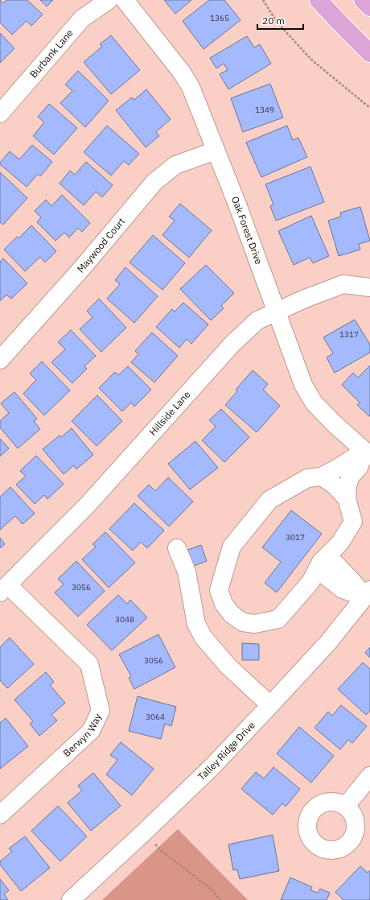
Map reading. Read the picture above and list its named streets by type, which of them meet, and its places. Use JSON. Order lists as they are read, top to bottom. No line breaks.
{"streets":{"street":["Burbank Lane","Oak Forest Drive","Maywood Court","Hillside Lane","Berwyn Way","Talley Ridge Drive"]},"crossings":[["Oak Forest Drive","Maywood Court"],["Oak Forest Drive","Hillside Lane"],["Hillside Lane","Berwyn Way"]],"house_numbers":["1365","1349","1317","3017","3056","3048","3056","3064"],"scale_bar":"20 m"}
